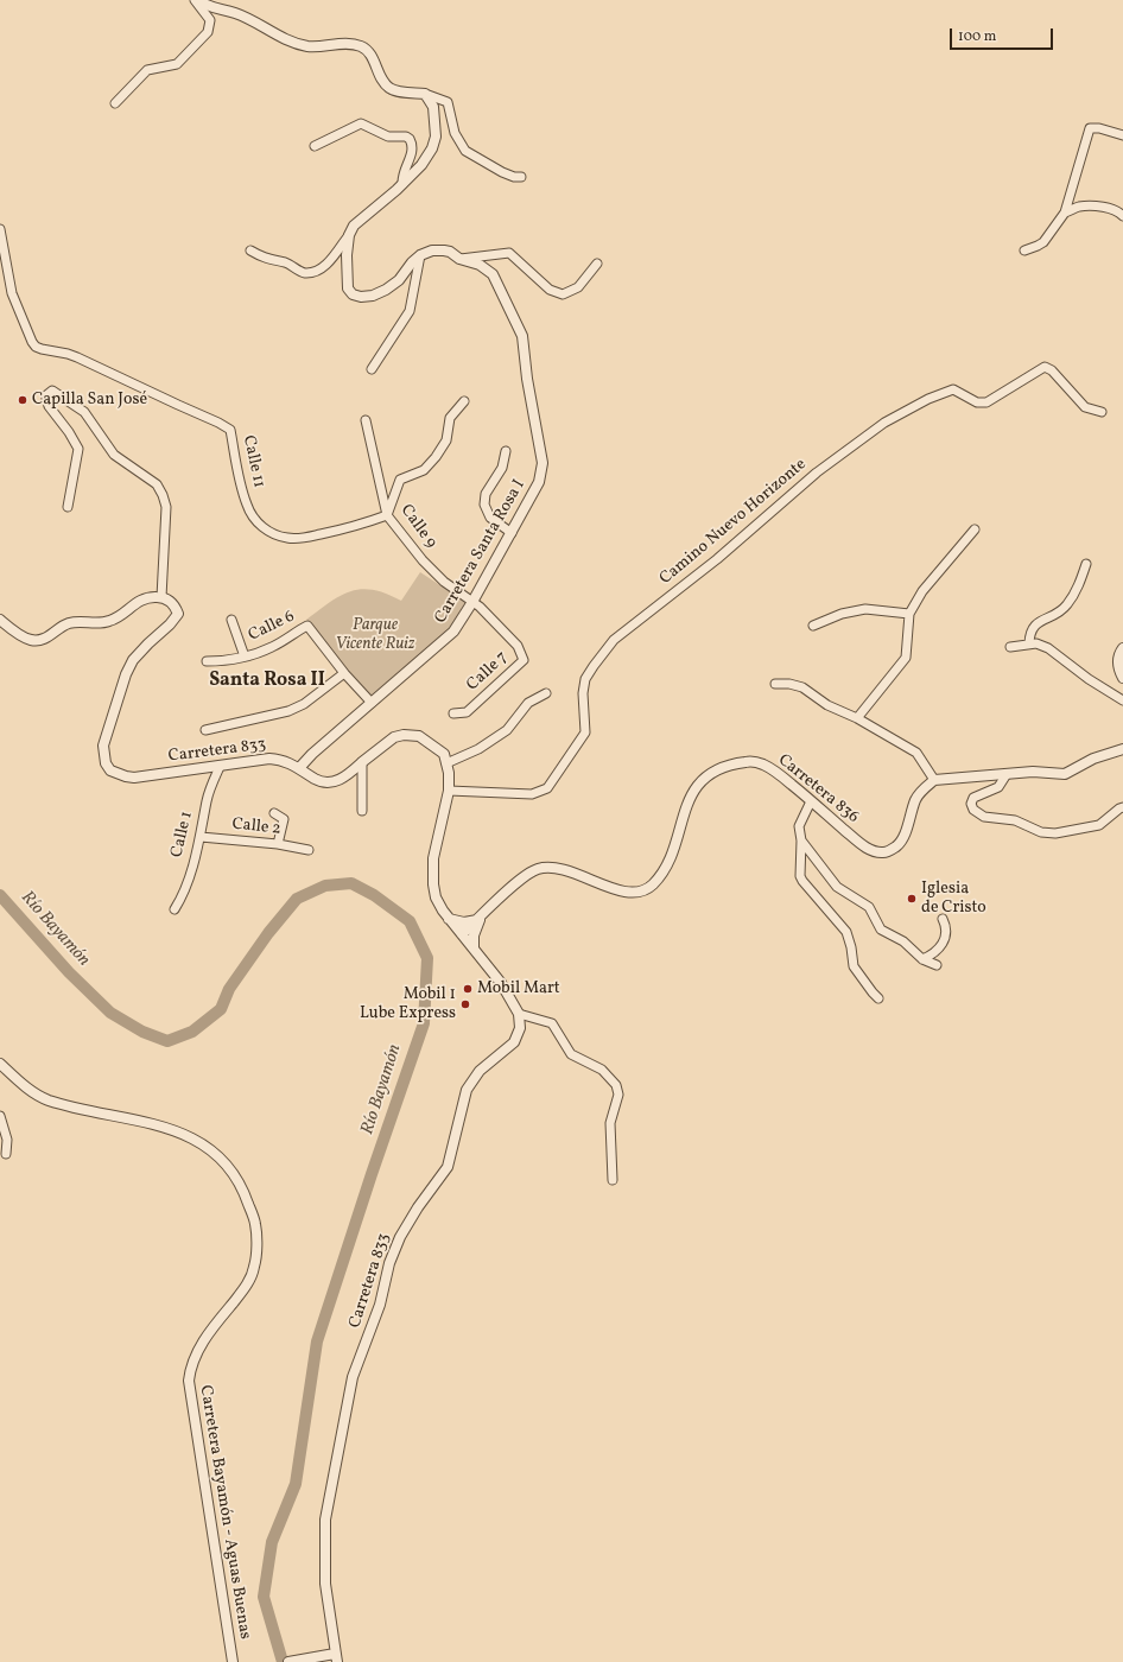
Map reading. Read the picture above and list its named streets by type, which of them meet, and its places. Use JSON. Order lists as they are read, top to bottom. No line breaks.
{"streets":{"street":["Calle 11","Camino Nuevo Horizonte","Calle 9","Carretera Santa Rosa I","Calle 6","Calle 7","Carretera 833","Carretera 836","Calle 2","Calle 1","Carretera Bayamón - Aguas Buenas"]},"crossings":[["Calle 11","Calle 9"],["Calle 9","Carretera Santa Rosa I"],["Calle 9","Calle 7"],["Carretera Santa Rosa I","Calle 6"],["Carretera Santa Rosa I","Calle 7"],["Carretera Santa Rosa I","Carretera 833"],["Carretera 833","Calle 1"],["Calle 2","Calle 1"]],"districts":["Santa Rosa II"],"water":["Río Bayamón"],"parks":["Parque Vicente Ruiz"],"places":["Capilla San José","Iglesia de Cristo","Mobil Mart","Mobil 1 Lube Express"],"scale_bar":"100 m"}
